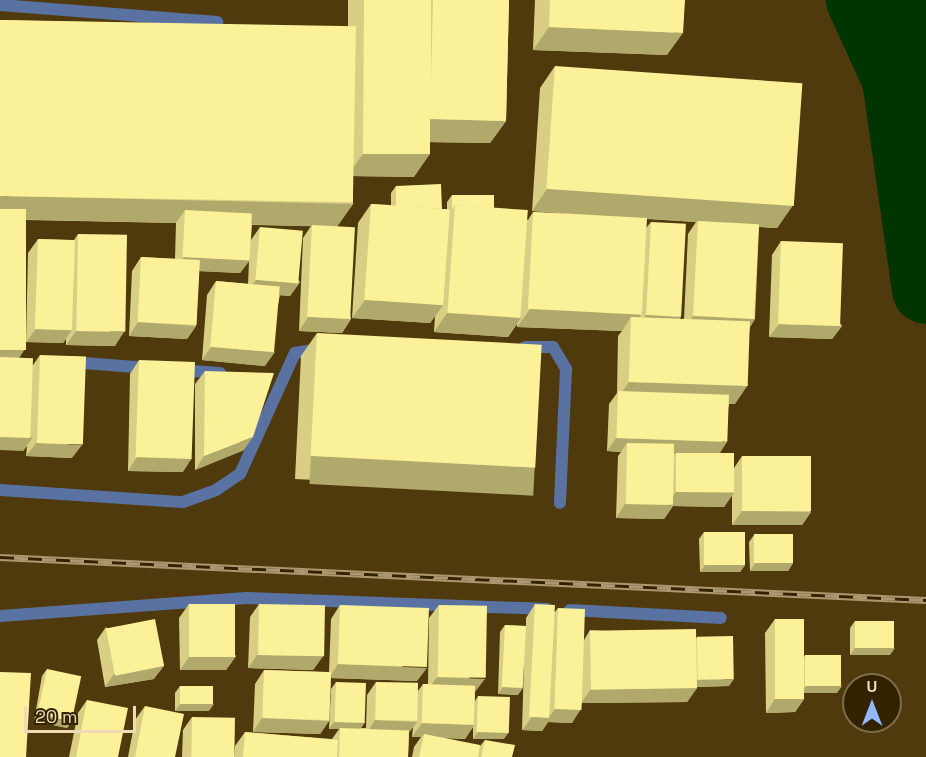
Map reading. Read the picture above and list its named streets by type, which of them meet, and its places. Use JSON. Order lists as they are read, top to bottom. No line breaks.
{"scale_bar":"20 m","north":"top"}
